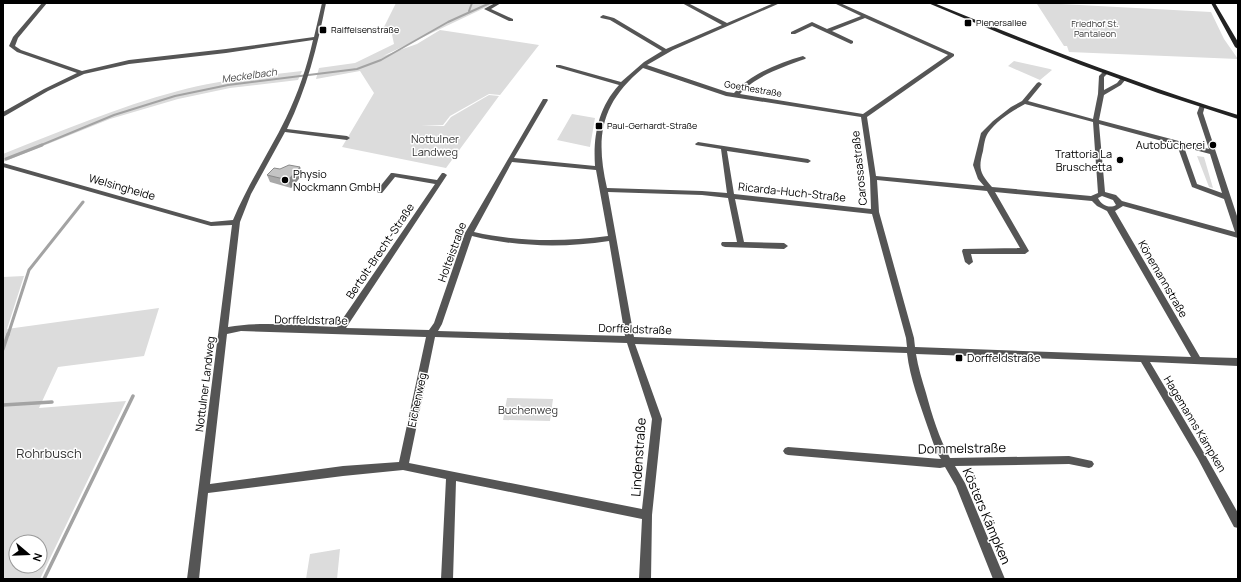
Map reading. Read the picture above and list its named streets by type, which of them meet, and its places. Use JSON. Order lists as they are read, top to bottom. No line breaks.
{"streets":{"street":["Goethestraße","Carossastraße","Welsingheide","Ricarda-Huch-Straße","Bertolt-Brecht-Straße","Holteistraße","Könemannstraße","Dorffeldstraße","Nottulner Landweg","Eichenweg","Hagemanns Kämpken","Dommelstraße","Lindenstraße","Kösters Kämpken"]},"crossings":[["Goethestraße","Carossastraße"],["Carossastraße","Ricarda-Huch-Straße"],["Carossastraße","Dorffeldstraße"],["Carossastraße","Kösters Kämpken"],["Welsingheide","Nottulner Landweg"],["Bertolt-Brecht-Straße","Dorffeldstraße"],["Holteistraße","Dorffeldstraße"],["Holteistraße","Eichenweg"],["Könemannstraße","Dorffeldstraße"],["Dorffeldstraße","Nottulner Landweg"],["Dorffeldstraße","Eichenweg"],["Dorffeldstraße","Hagemanns Kämpken"],["Dorffeldstraße","Lindenstraße"],["Dorffeldstraße","Kösters Kämpken"],["Dommelstraße","Kösters Kämpken"]],"water":["Meckelbach"],"parks":["Friedhof St. Pantaleon","Nottulner Landweg","Buchenweg","Rohrbusch"],"places":{"transit":["Pienersallee","Raiffeisenstraße","Paul-Gerhardt-Straße","Dorffeldstraße"],"other":["Autobücherei","Trattoria La Bruschetta","Physio Nockmann GmbH"]},"north":"right"}
